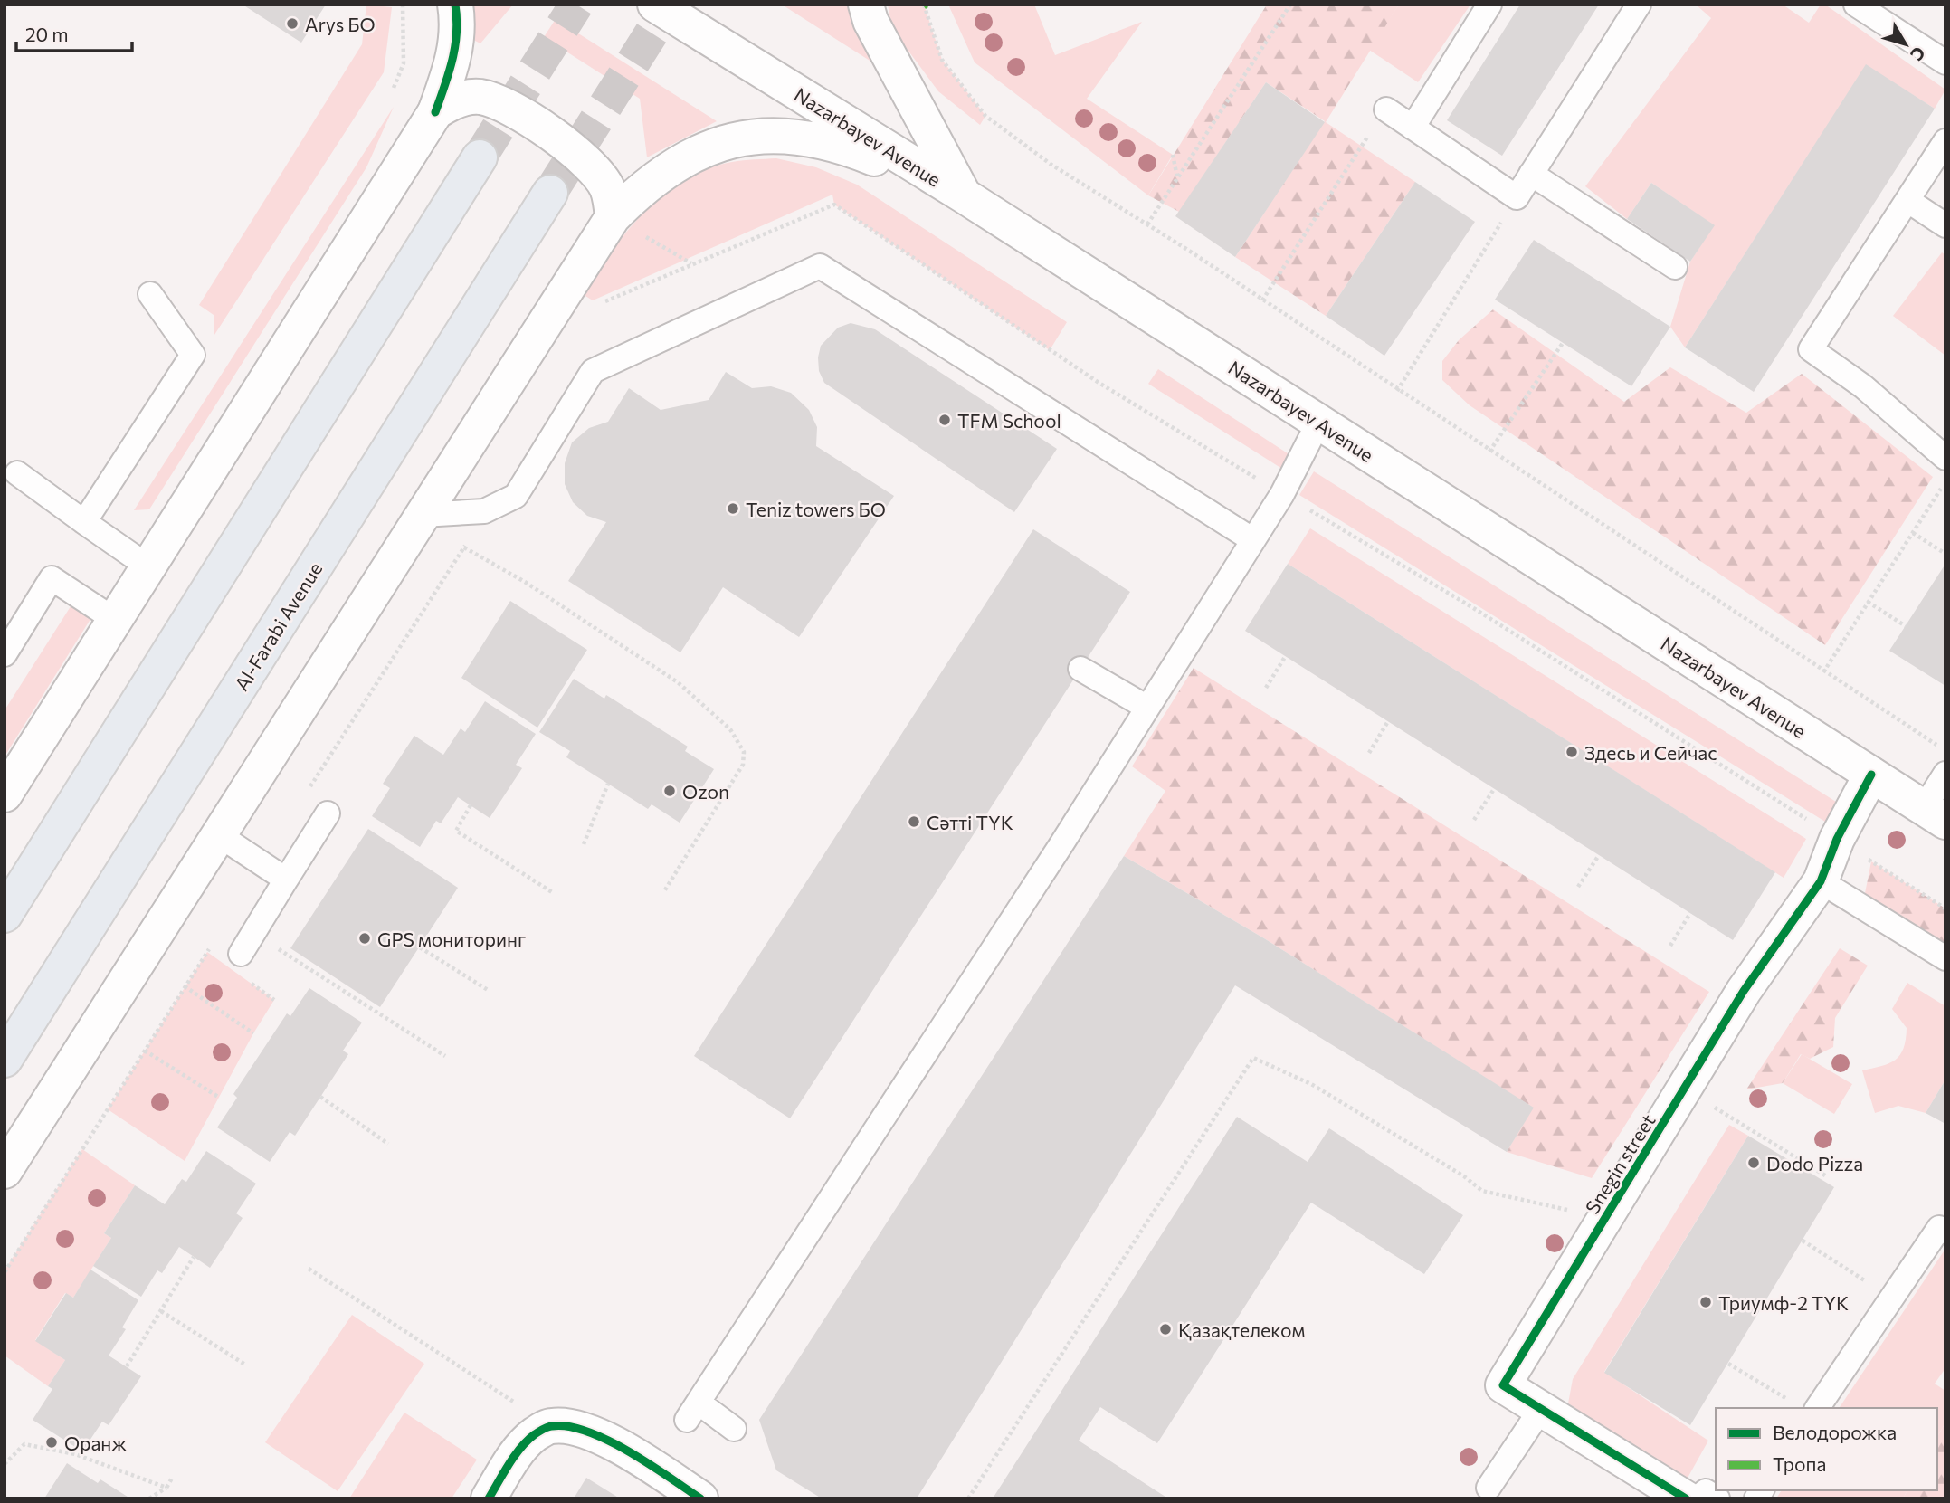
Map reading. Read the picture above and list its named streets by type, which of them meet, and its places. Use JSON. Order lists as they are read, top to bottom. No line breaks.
{"streets":{"main road":["Nazarbayev Avenue","Al-Farabi Avenue","Snegin street"]},"crossings":[["Nazarbayev Avenue","Snegin street"]],"places":["Arys БО","TFM School","Teniz towers БО","Здесь и Сейчас","Ozon","Сәтті ТҮК","GPS мониторинг","Dodo Pizza","Триумф-2 ТҮК","Қазақтелеком","Оранж"],"legend":["Велодорожка","Тропа"],"scale_bar":"20 m","north":"bottom right"}
